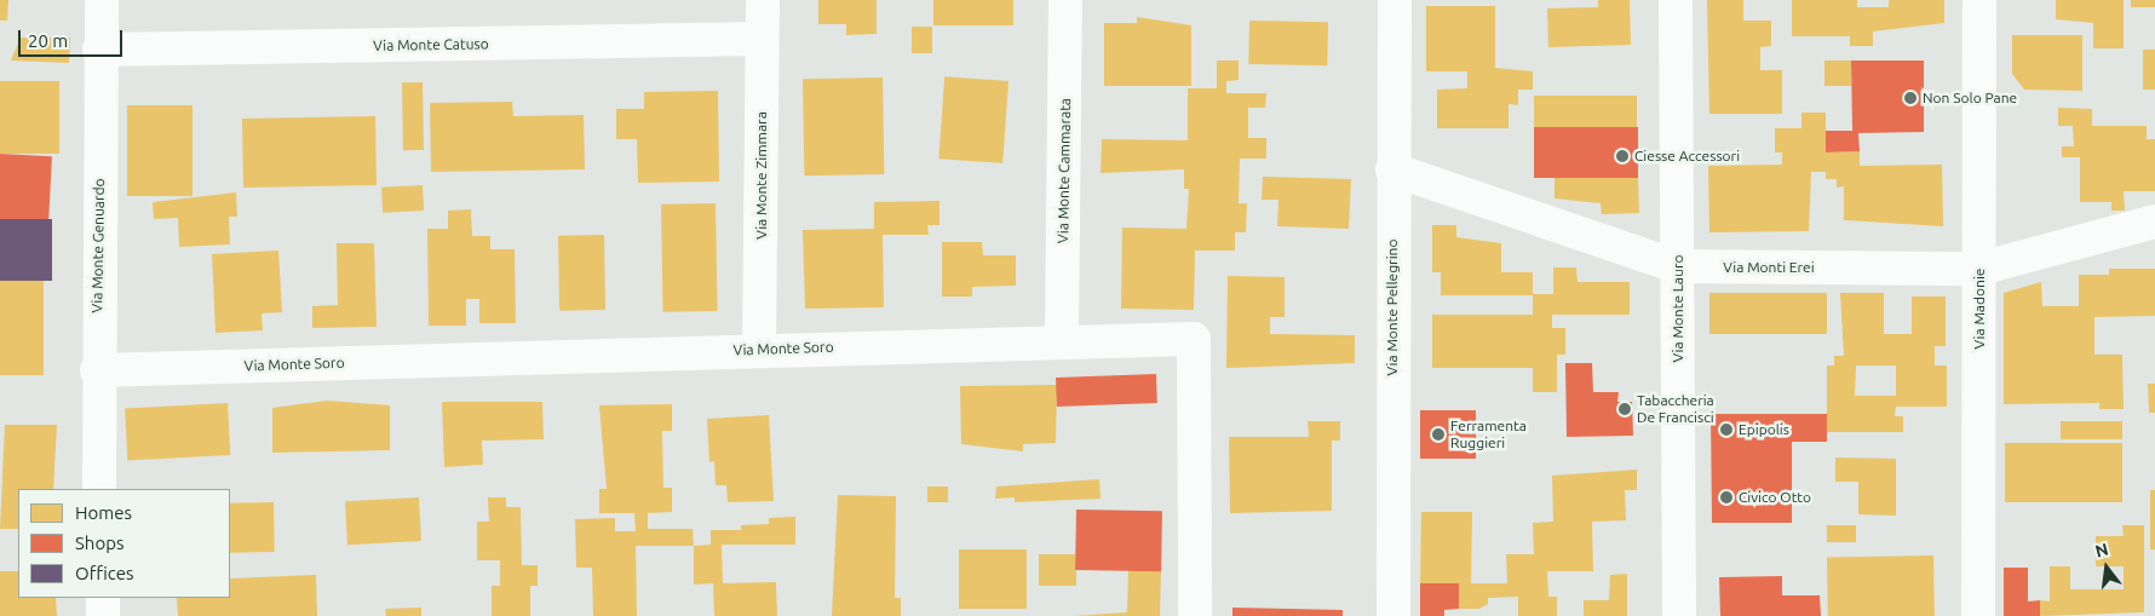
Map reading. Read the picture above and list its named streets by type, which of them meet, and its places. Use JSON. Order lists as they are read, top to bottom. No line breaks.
{"streets":{"street":["Via Monte Catuso","Via Monte Cammarata","Via Monte Zimmara","Via Monte Genuardo","Via Monti Erei","Via Monte Pellegrino","Via Monte Lauro","Via Madonie","Via Monte Soro"]},"crossings":[["Via Monte Catuso","Via Monte Zimmara"],["Via Monte Catuso","Via Monte Genuardo"],["Via Monte Cammarata","Via Monte Soro"],["Via Monte Zimmara","Via Monte Soro"],["Via Monte Genuardo","Via Monte Soro"],["Via Monti Erei","Via Monte Pellegrino"],["Via Monti Erei","Via Monte Lauro"],["Via Monti Erei","Via Madonie"]],"places":["Non Solo Pane","Ciesse Accessori","Tabaccheria De Francisci","Epipolis","Ferramenta Ruggieri","Civico Otto"],"legend":["Homes","Shops","Offices"],"scale_bar":"20 m","north":"top"}
